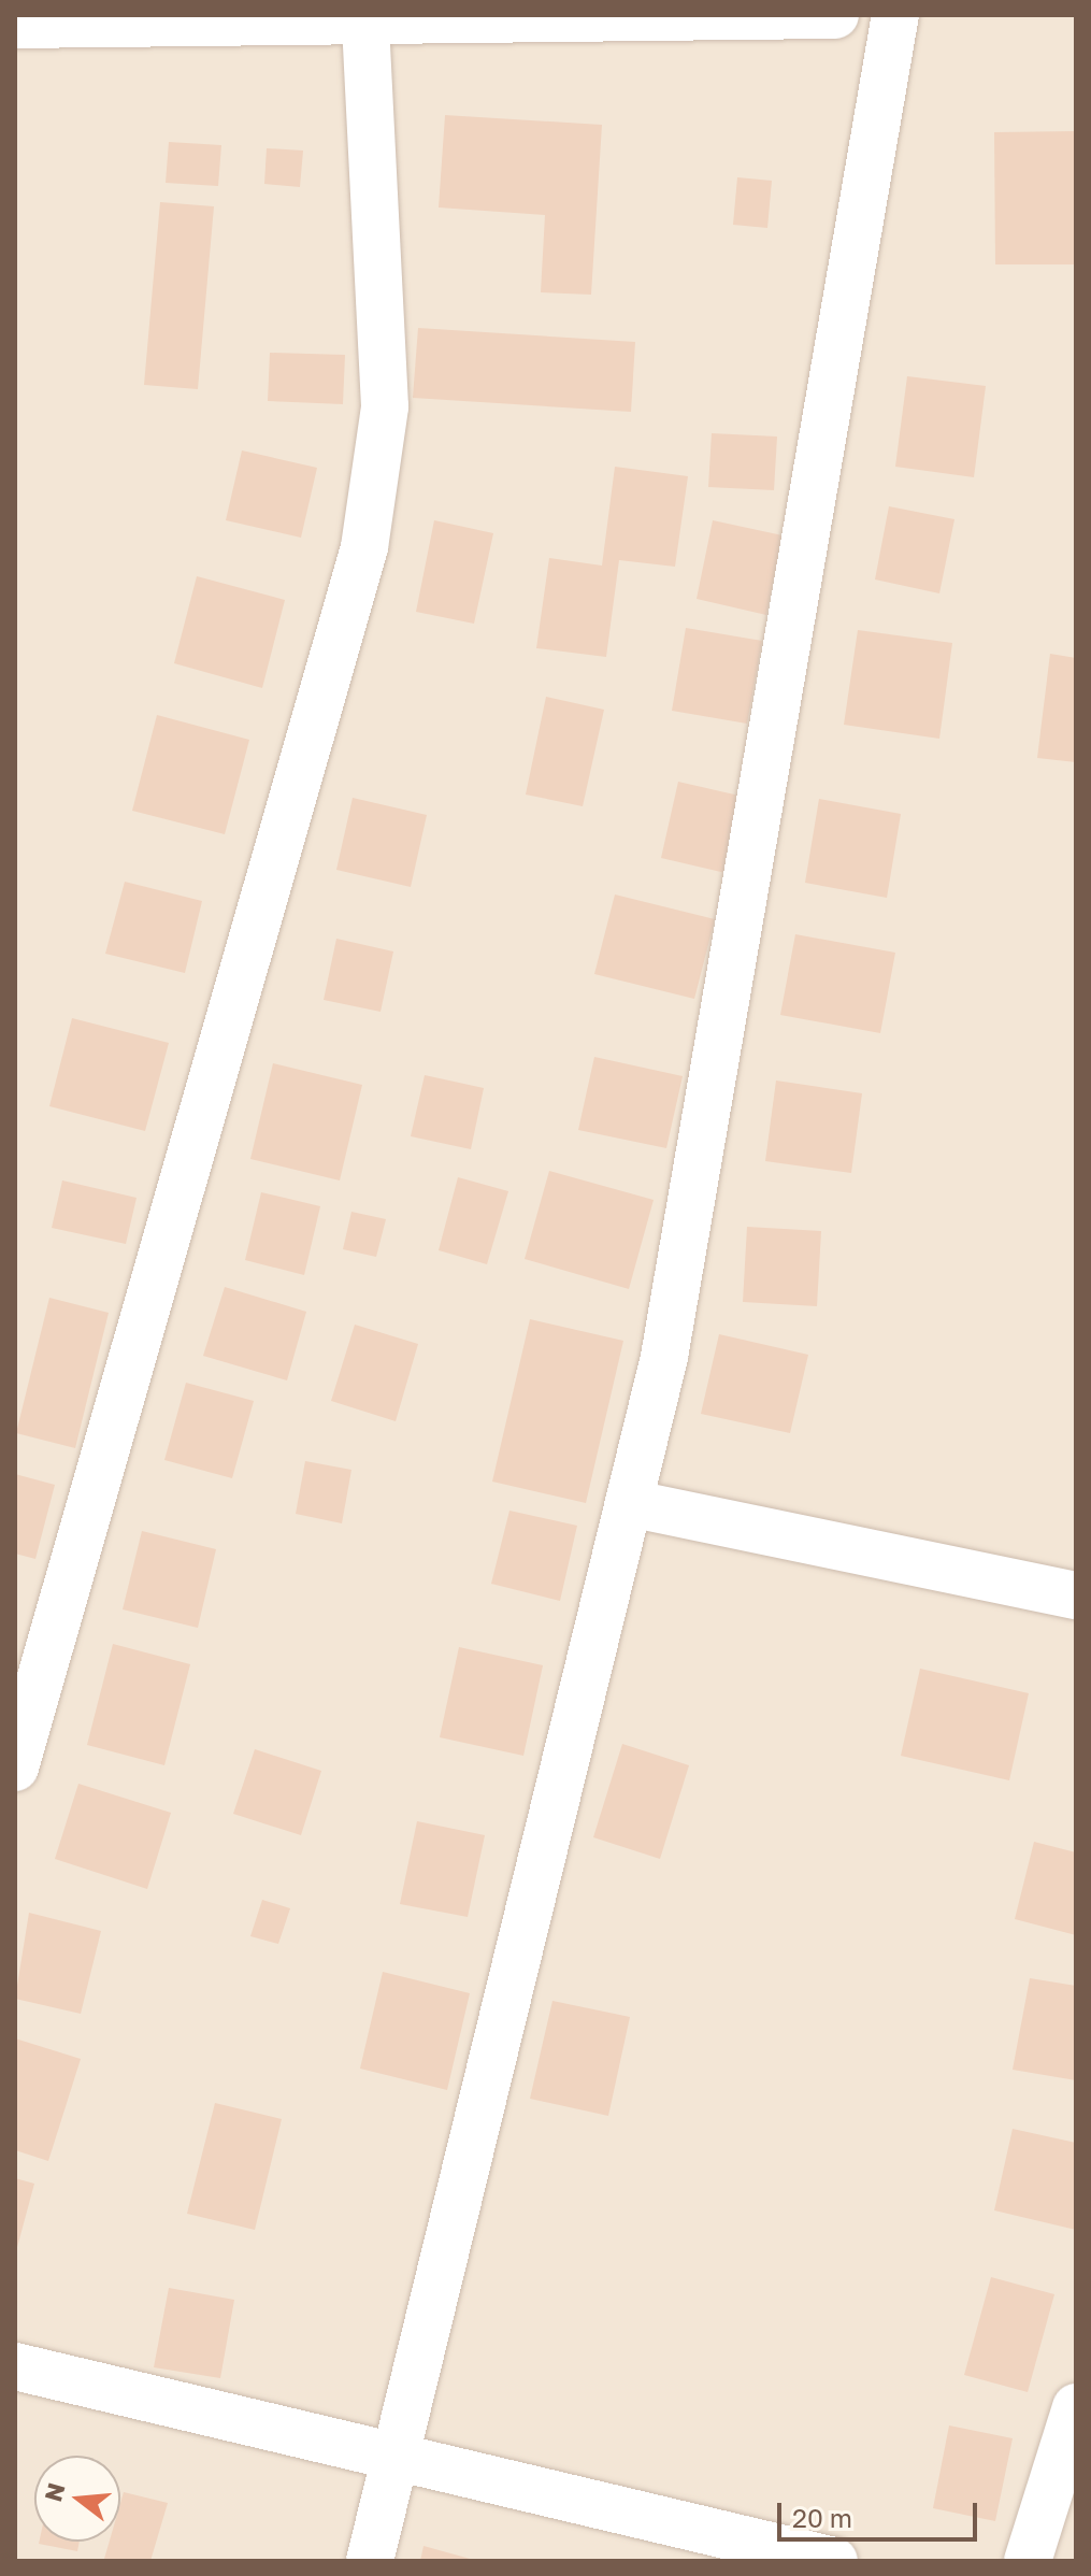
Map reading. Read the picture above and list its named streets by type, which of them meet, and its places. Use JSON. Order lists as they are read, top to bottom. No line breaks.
{"scale_bar":"20 m","north":"left"}
